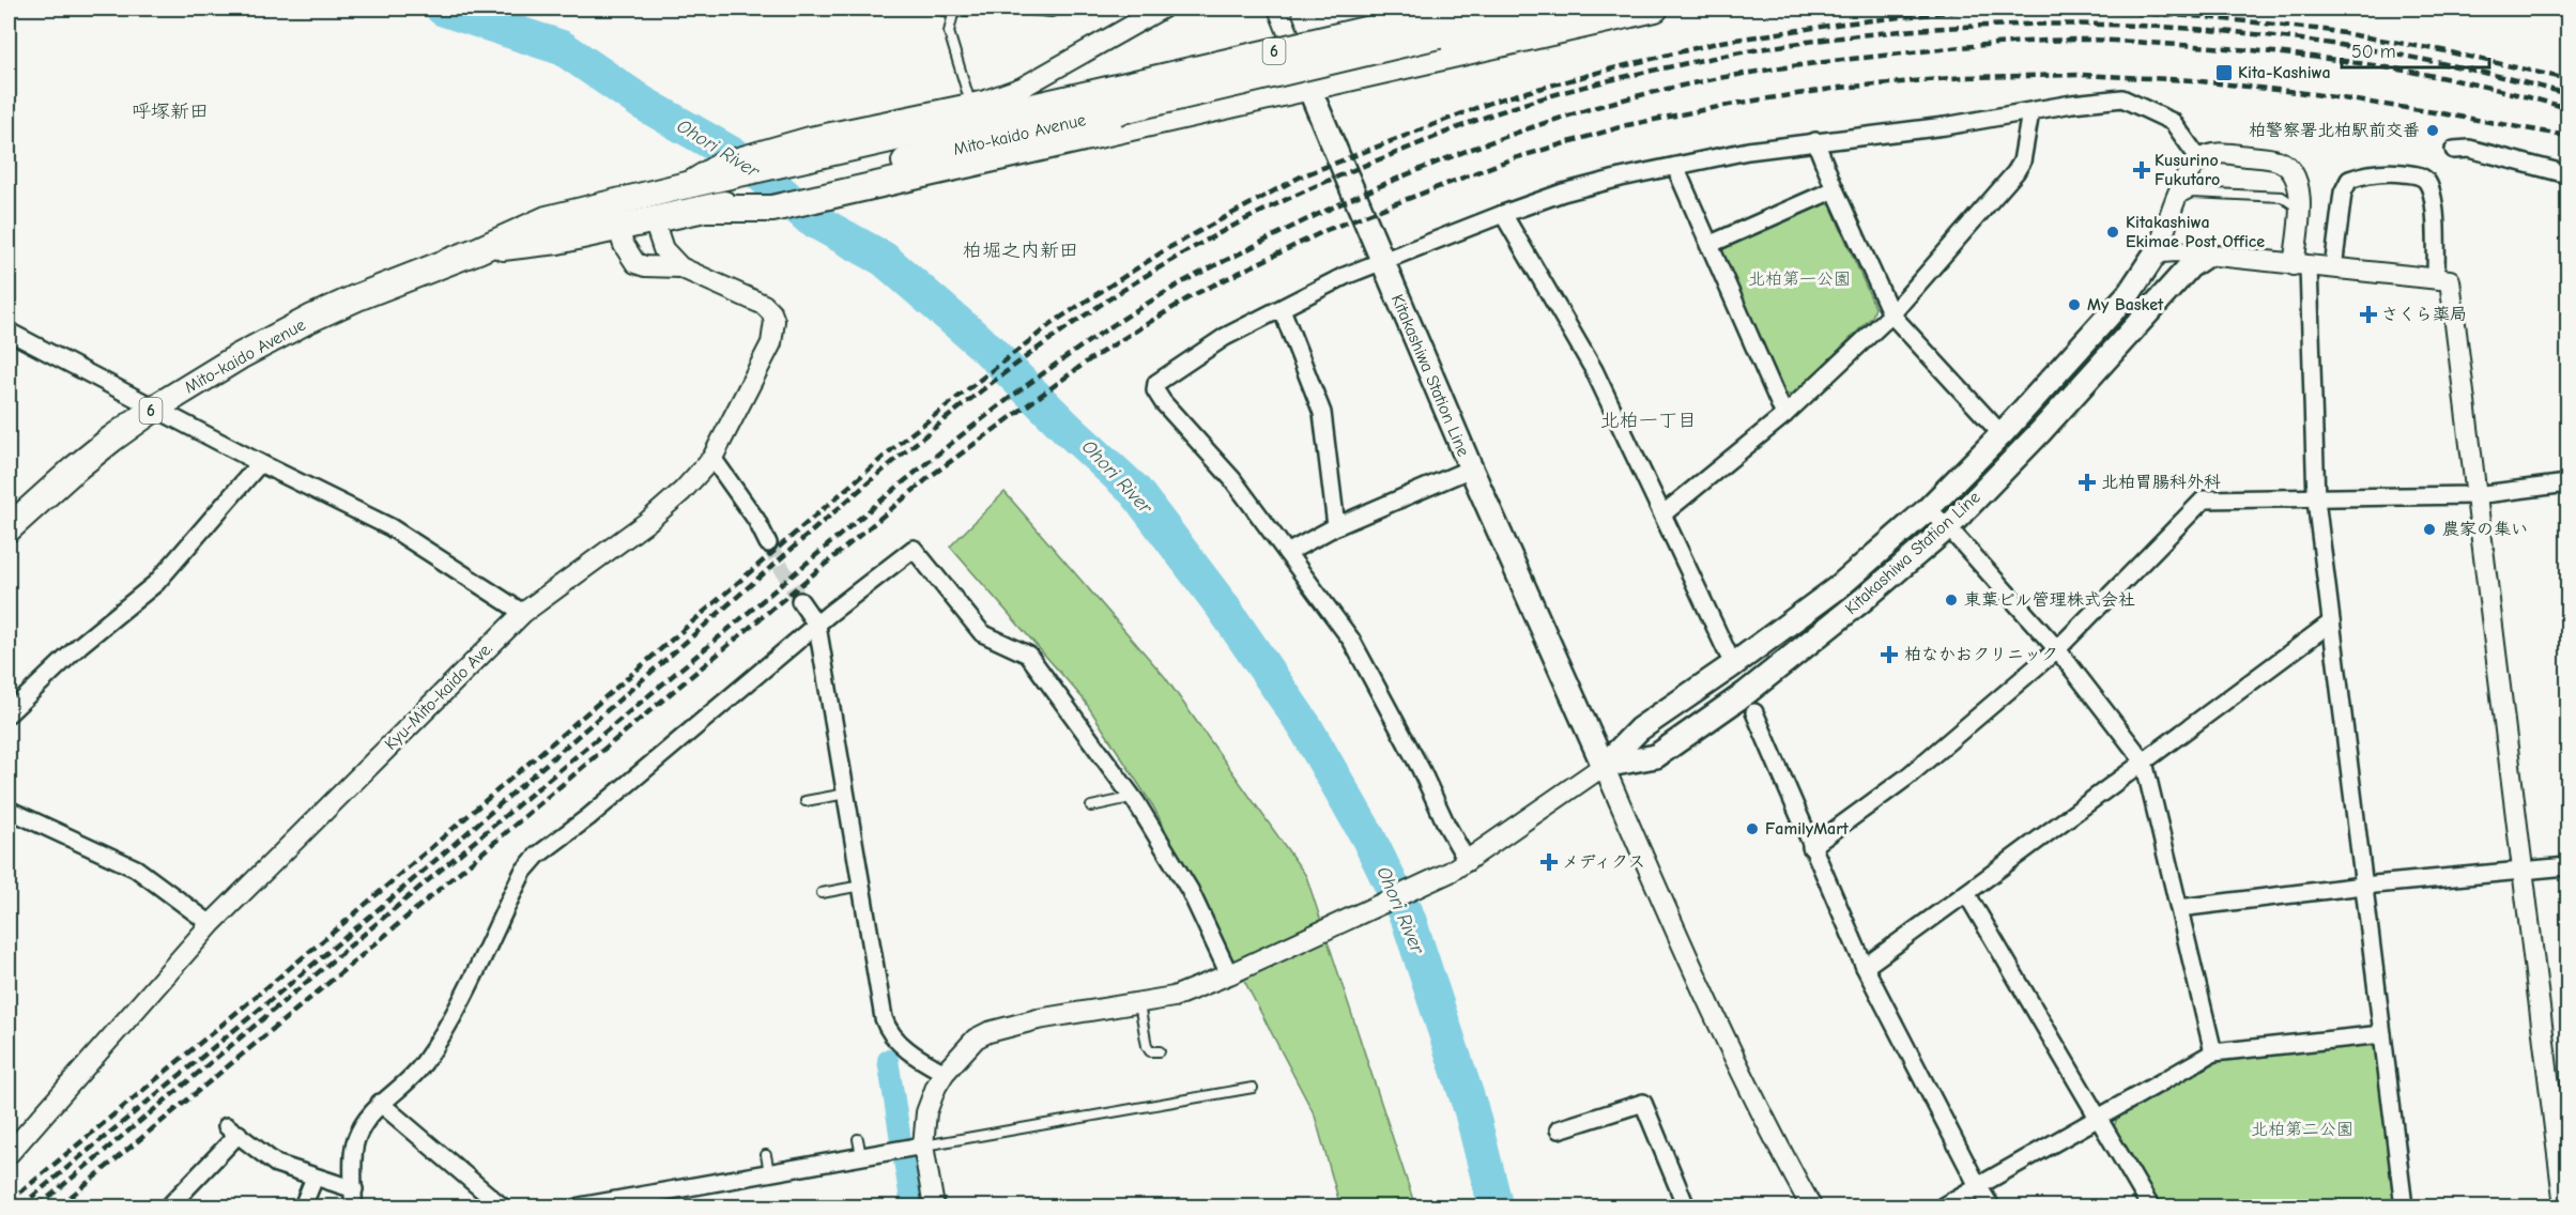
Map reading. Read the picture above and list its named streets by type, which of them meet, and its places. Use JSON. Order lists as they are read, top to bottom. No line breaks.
{"streets":{"highway":["6","Mito-kaido Avenue"],"main road":["Kitakashiwa Station Line"],"street":["Kyu-Mito-kaido Ave."]},"crossings":[["Mito-kaido Avenue","Kyu-Mito-kaido Ave."]],"districts":["呼塚新田","柏堀之内新田","北柏一丁目"],"water":["Ohori River"],"parks":["北柏第一公園","北柏第二公園"],"places":{"transit":["Kita-Kashiwa"],"other":["柏警察署北柏駅前交番","Kitakashiwa Ekimae Post Office","My Basket","農家の集い","東葉ビル管理株式会社","FamilyMart"],"health":["Kusurino Fukutaro","さくら薬局","北柏胃腸科外科","柏なかおクリニック","メディクス"]},"scale_bar":"50 m"}
